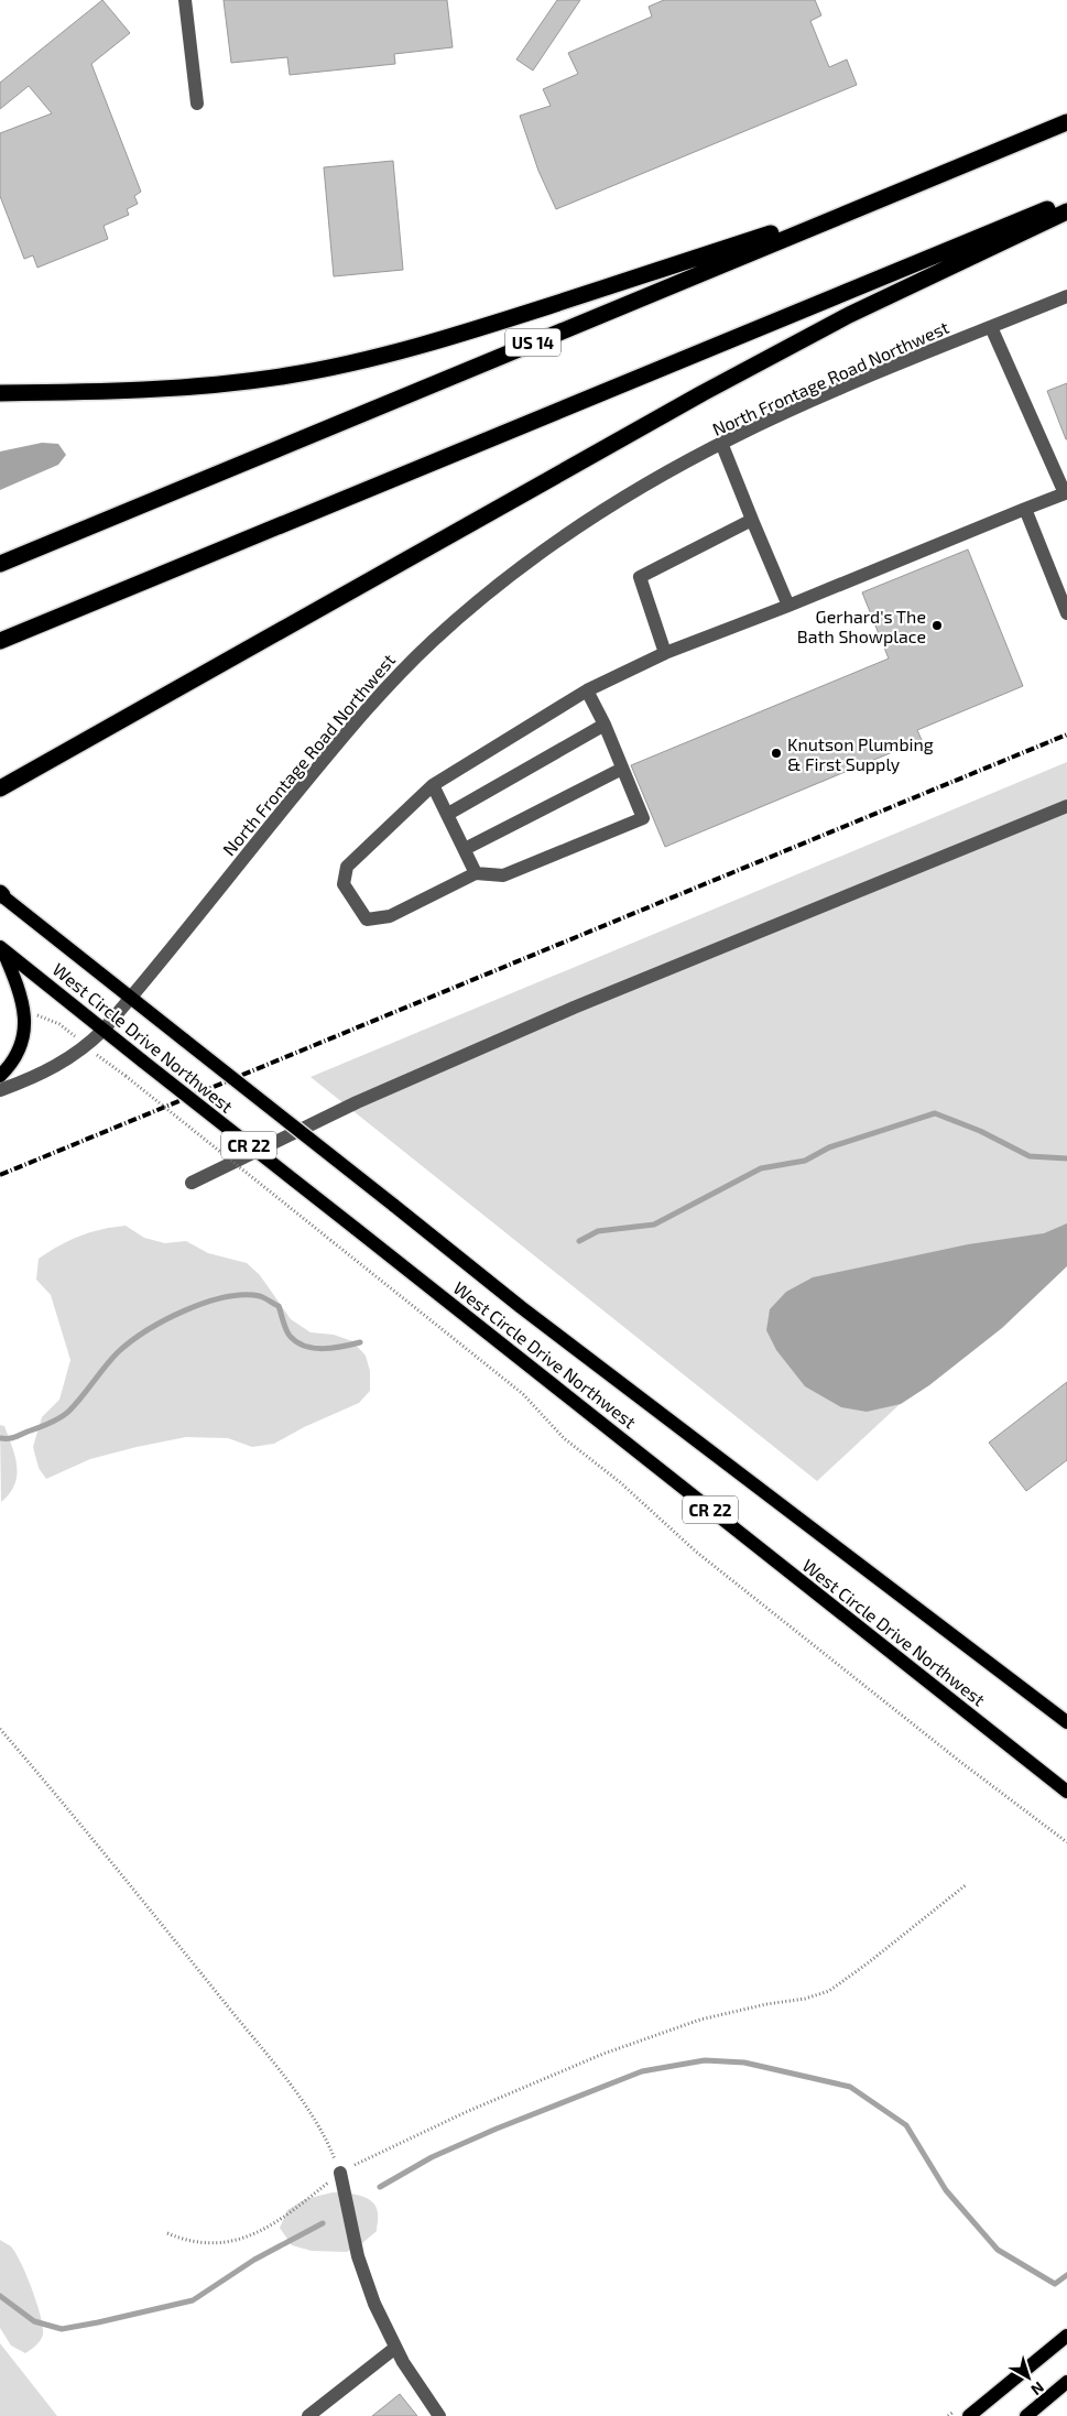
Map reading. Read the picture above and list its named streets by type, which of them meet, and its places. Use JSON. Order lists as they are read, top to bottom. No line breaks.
{"streets":{"highway":["US 14"],"main road":["West Circle Drive Northwest","CR 22"],"street":["North Frontage Road Northwest"]},"crossings":[["North Frontage Road Northwest","West Circle Drive Northwest"]],"places":["Gerhard's The Bath Showplace","Knutson Plumbing & First Supply"],"north":"bottom right"}
